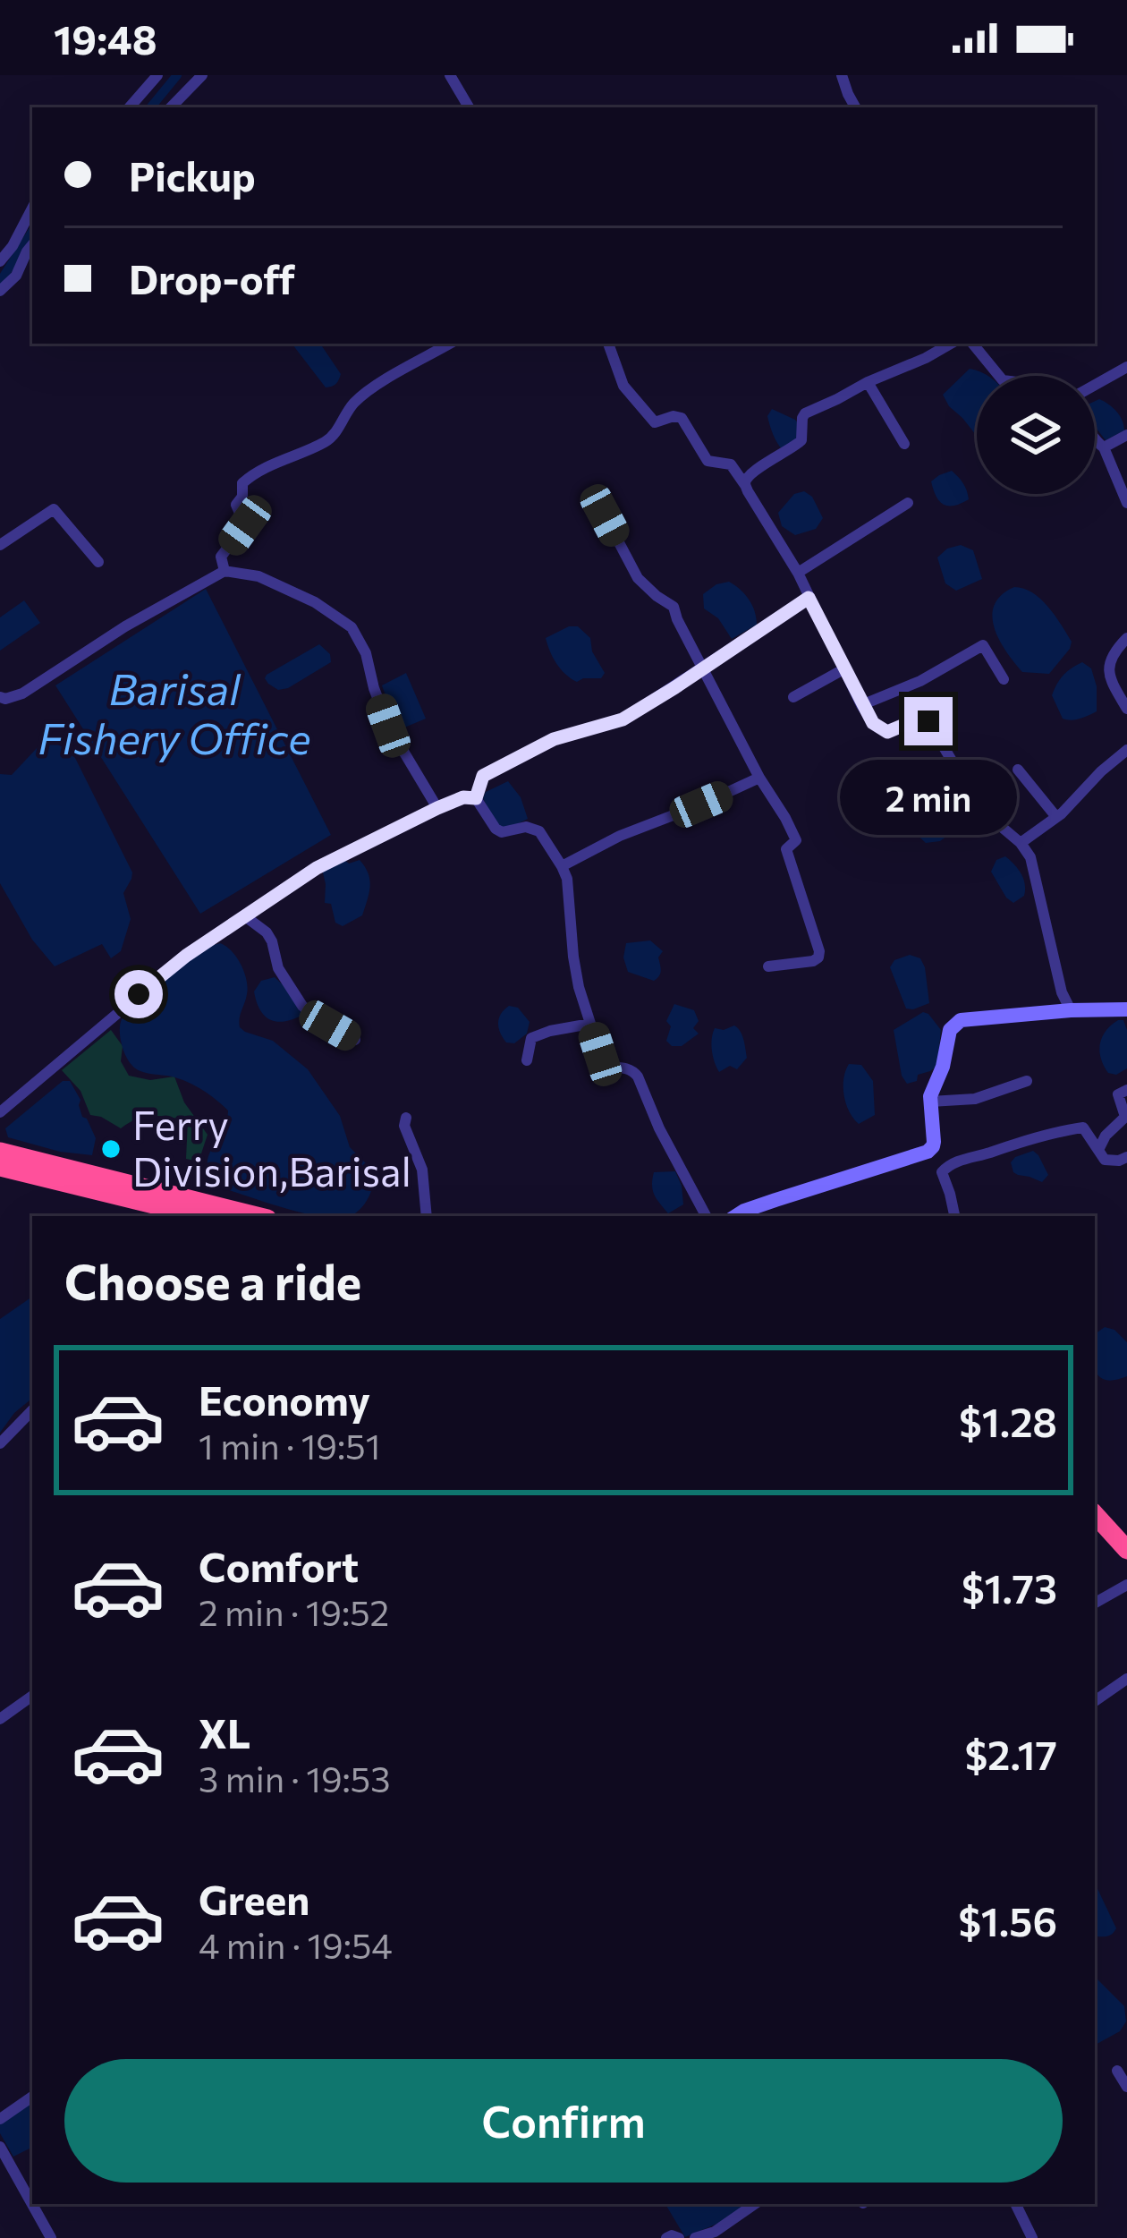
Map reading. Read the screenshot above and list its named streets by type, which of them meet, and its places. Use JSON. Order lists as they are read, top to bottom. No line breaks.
{"water":["Barisal Fishery Office"],"places":["Ferry Division,Barisal"],"page":{"status":"19:48","banner":["Pickup","Drop-off"],"bubble":"2 min","heading":"Choose a ride","list":[{"name":"Economy","note":"1 min · 19:51","value":"$1.28"},{"name":"Comfort","note":"2 min · 19:52","value":"$1.73"},{"name":"XL","note":"3 min · 19:53","value":"$2.17"},{"name":"Green","note":"4 min · 19:54","value":"$1.56"}],"buttons":"Confirm"}}
